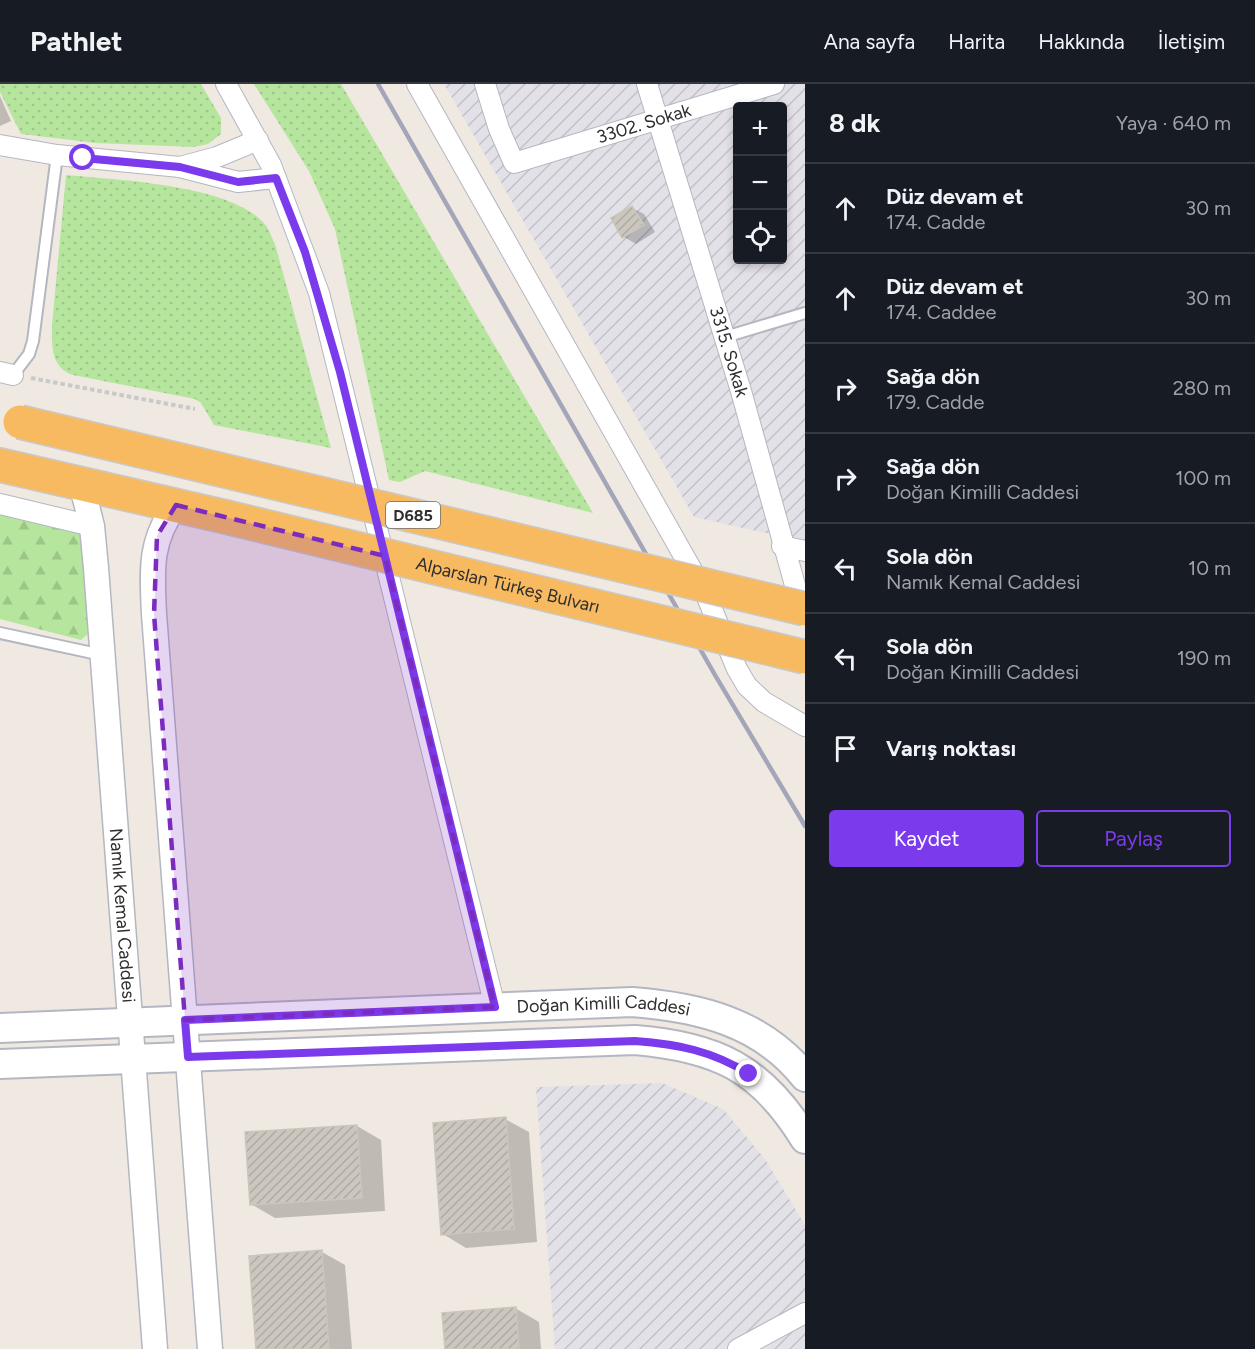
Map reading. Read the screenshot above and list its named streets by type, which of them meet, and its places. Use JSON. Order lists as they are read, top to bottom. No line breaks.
{"streets":{"highway":["D685","Alparslan Türkeş Bulvarı"],"main road":["Doğan Kimilli Caddesi"],"street":["3302. Sokak","3315. Sokak","Namık Kemal Caddesi"]},"crossings":[["3302. Sokak","3315. Sokak"],["Alparslan Türkeş Bulvarı","Namık Kemal Caddesi"],["Namık Kemal Caddesi","Doğan Kimilli Caddesi"]],"page":{"header":"Pathlet","nav":["Ana sayfa","Harita","Hakkında","İletişim"],"heading":["8 dk","Yaya · 640 m"],"map_buttons":["+","−"],"list":[["Düz devam et","174. Cadde","30 m"],["Düz devam et","174. Caddee","30 m"],["Sağa dön","179. Cadde","280 m"],["Sağa dön","Doğan Kimilli Caddesi","100 m"],["Sola dön","Namık Kemal Caddesi","10 m"],["Sola dön","Doğan Kimilli Caddesi","190 m"],"Varış noktası"],"buttons":["Kaydet","Paylaş"]}}
